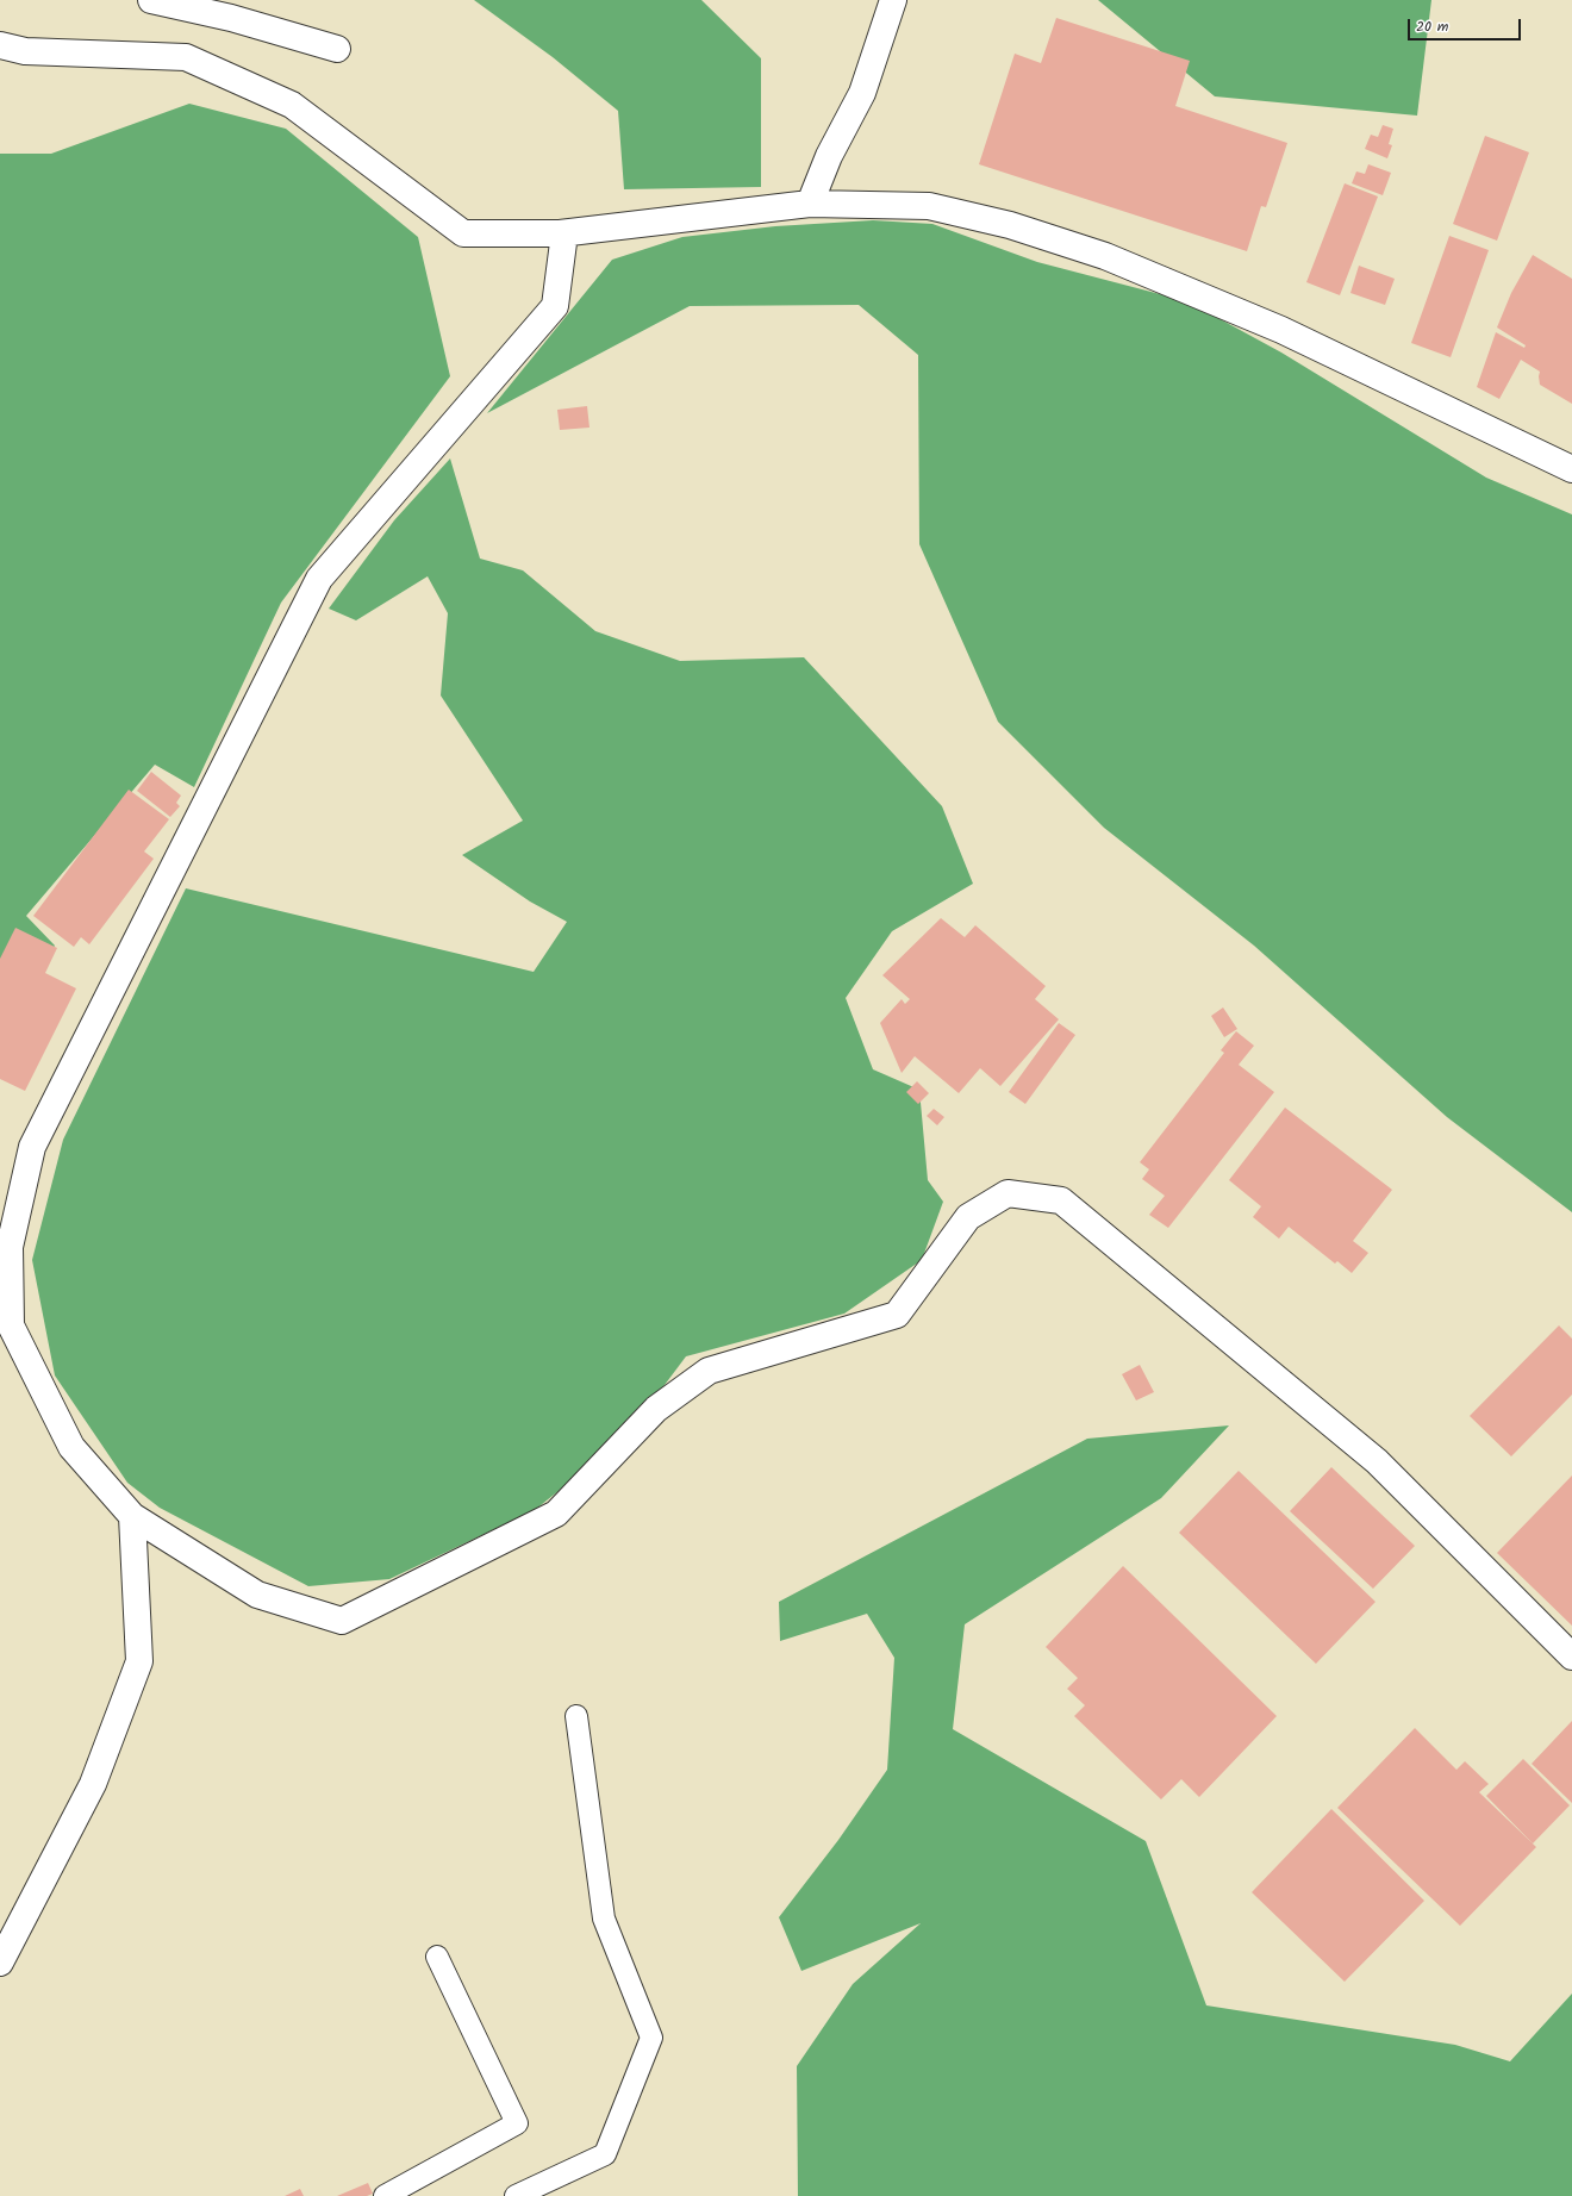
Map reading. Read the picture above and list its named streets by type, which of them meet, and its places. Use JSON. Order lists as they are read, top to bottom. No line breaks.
{"scale_bar":"20 m"}
